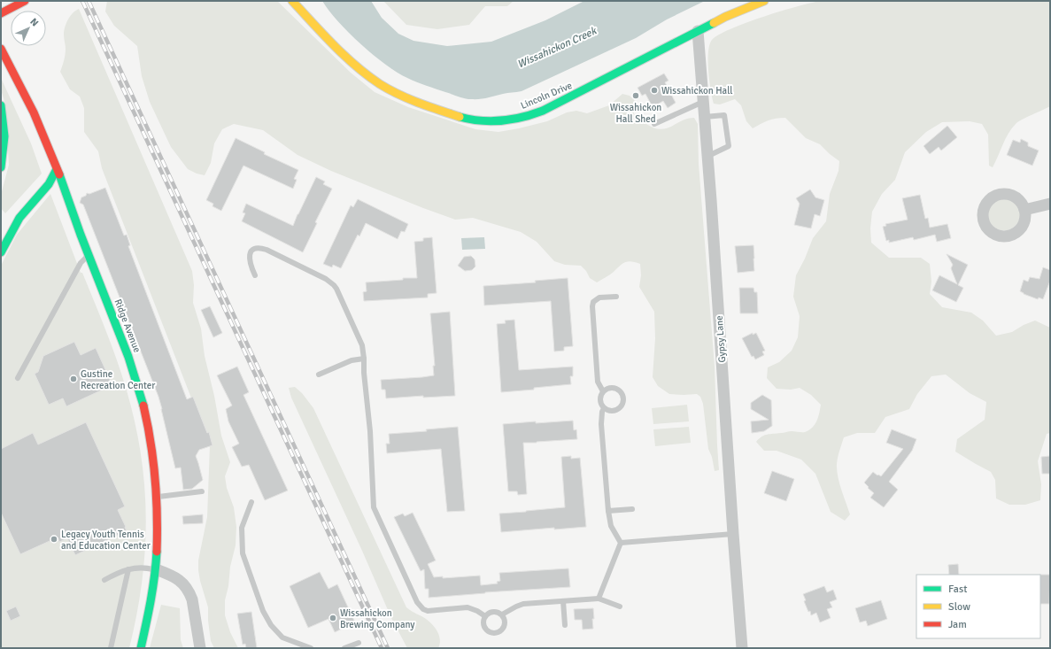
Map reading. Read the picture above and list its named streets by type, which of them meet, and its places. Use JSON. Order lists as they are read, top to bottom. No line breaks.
{"streets":{"main road":["Lincoln Drive","Ridge Avenue"],"street":["Gypsy Lane"]},"crossings":[["Lincoln Drive","Gypsy Lane"]],"water":["Wissahickon Creek"],"places":["Wissahickon Hall","Wissahickon Hall Shed","Gustine Recreation Center","Legacy Youth Tennis and Education Center","Wissahickon Brewing Company"],"legend":["Fast","Slow","Jam"],"north":"top right"}
